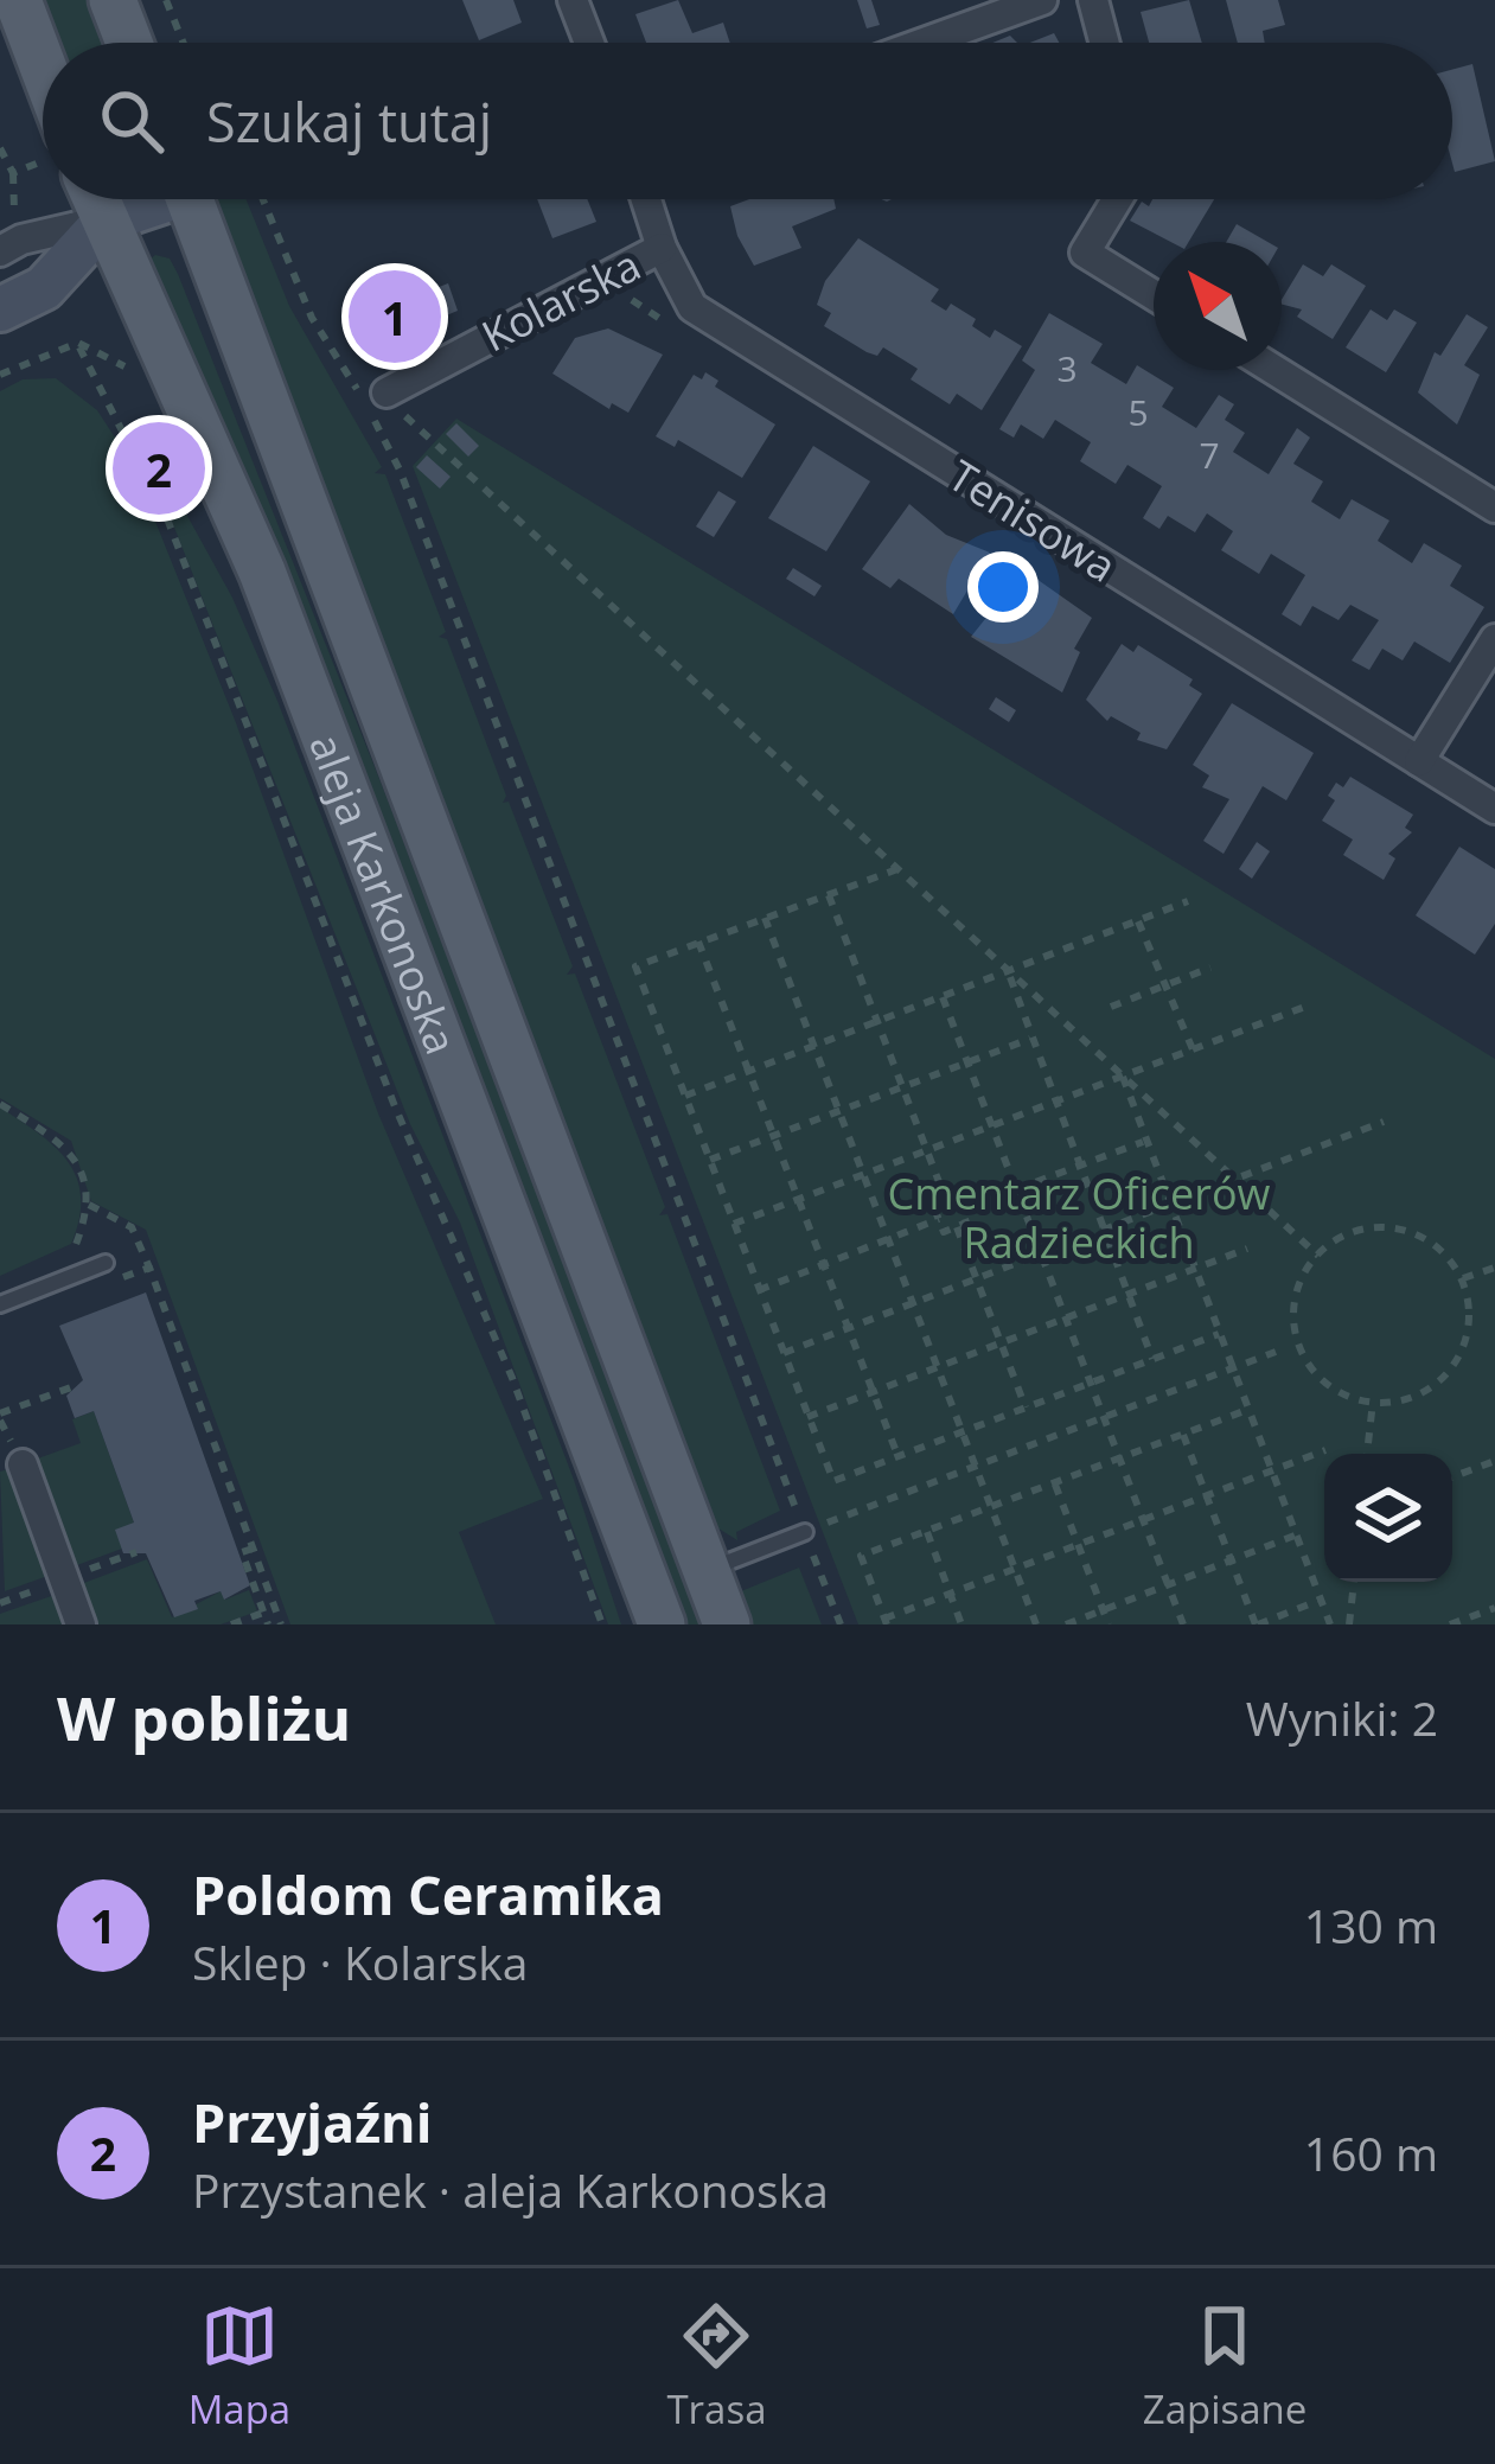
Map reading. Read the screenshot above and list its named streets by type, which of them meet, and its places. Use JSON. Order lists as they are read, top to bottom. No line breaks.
{"streets":{"main road":["aleja Karkonoska"],"street":["Kolarska","Tenisowa"]},"crossings":[["Kolarska","Tenisowa"]],"parks":["Cmentarz Oficerów Radzieckich"],"house_numbers":["3","5","7"],"north":"top left","page":{"search":"Szukaj tutaj","pins":["1","2"],"heading":["W pobliżu","Wyniki: 2"],"list":[{"mark":"1","name":"Poldom Ceramika","note":"Sklep · Kolarska","value":"130 m"},{"mark":"2","name":"Przyjaźni","note":"Przystanek · aleja Karkonoska","value":"160 m"}],"nav":["Mapa","Trasa","Zapisane"]}}
